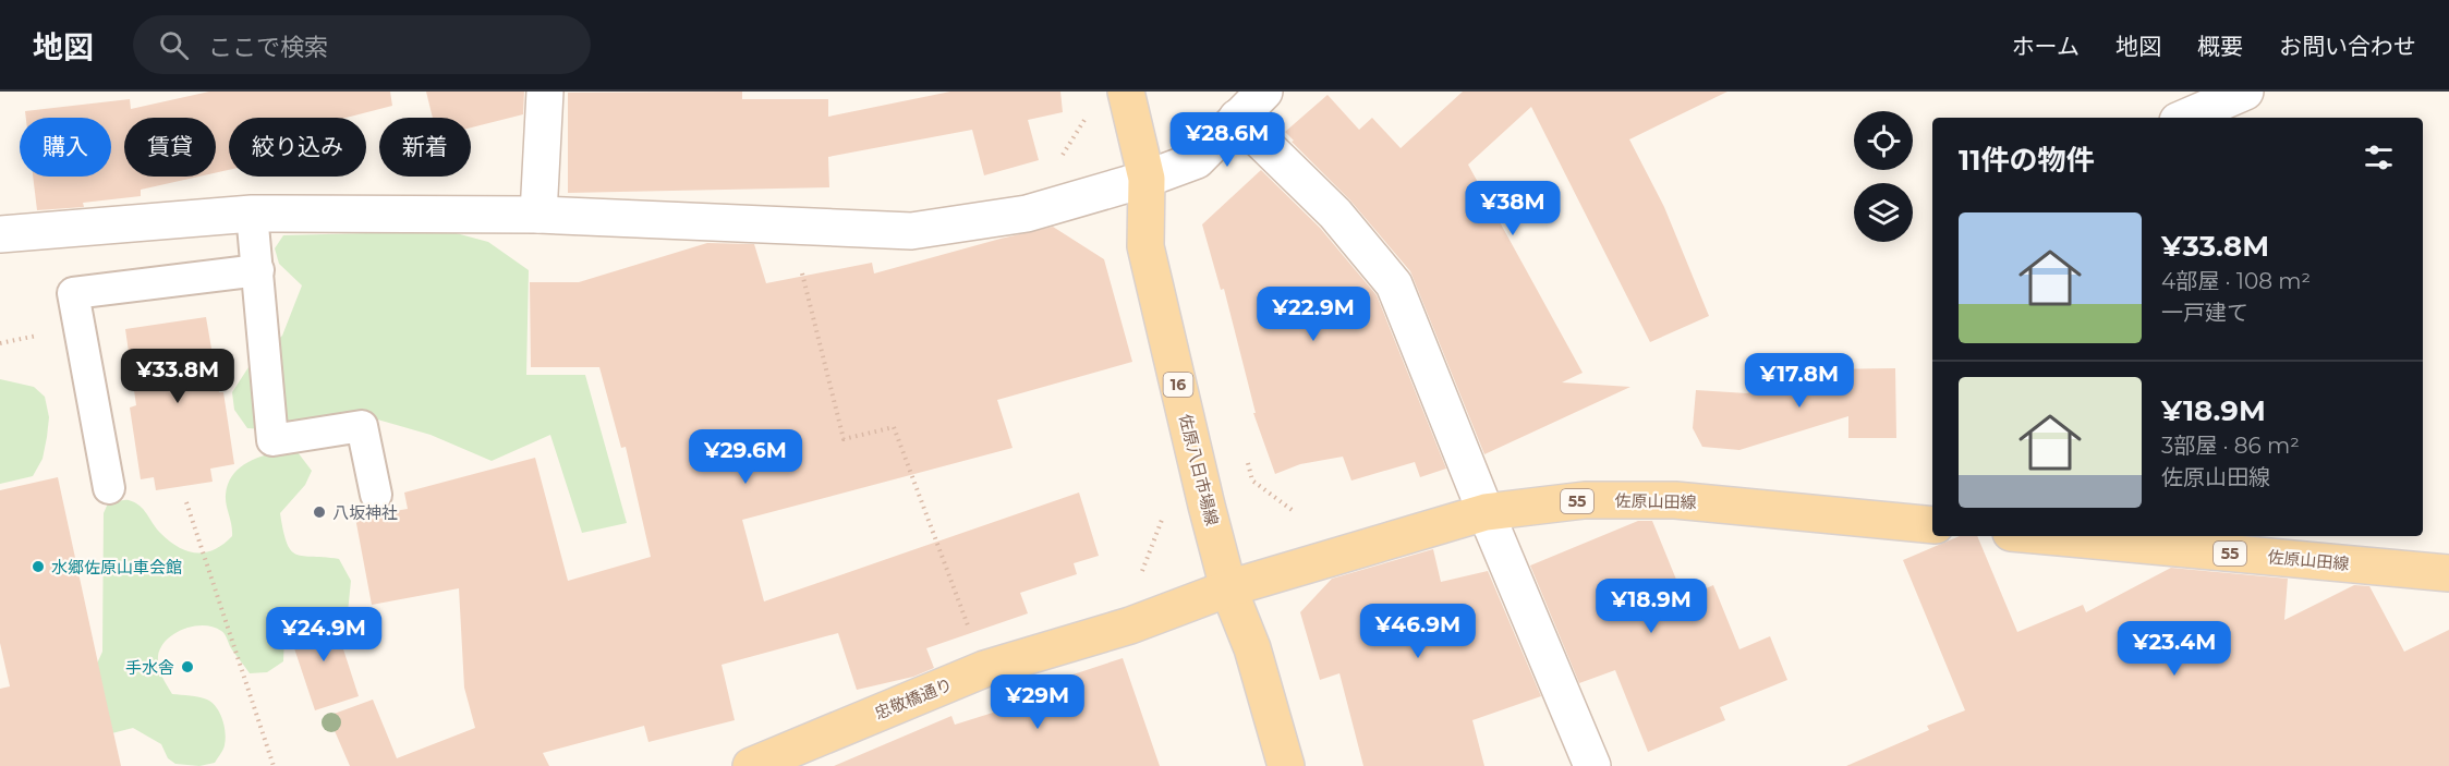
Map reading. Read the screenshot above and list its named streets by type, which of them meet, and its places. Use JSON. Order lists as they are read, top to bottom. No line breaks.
{"streets":{"main road":["16","佐原八日市場線","55","佐原山田線","忠敬橋通り"]},"crossings":[["佐原八日市場線","佐原山田線"],["佐原八日市場線","忠敬橋通り"],["佐原山田線","忠敬橋通り"]],"places":["八坂神社","水郷佐原山車会館","手水舎"],"page":{"header":"地図","search":"ここで検索","nav":["ホーム","地図","概要","お問い合わせ"],"price":["¥28.6M","¥38M","¥22.9M","¥33.8M","¥17.8M","¥29.6M","¥18.9M","¥46.9M","¥24.9M","¥23.4M","¥29M"],"chip":["購入","賃貸","絞り込み","新着"],"heading":"11件の物件","list":[{"name":"¥33.8M","note":"4部屋 · 108 m² · 一戸建て"},{"name":"¥18.9M","note":"3部屋 · 86 m² · 佐原山田線"}]}}
